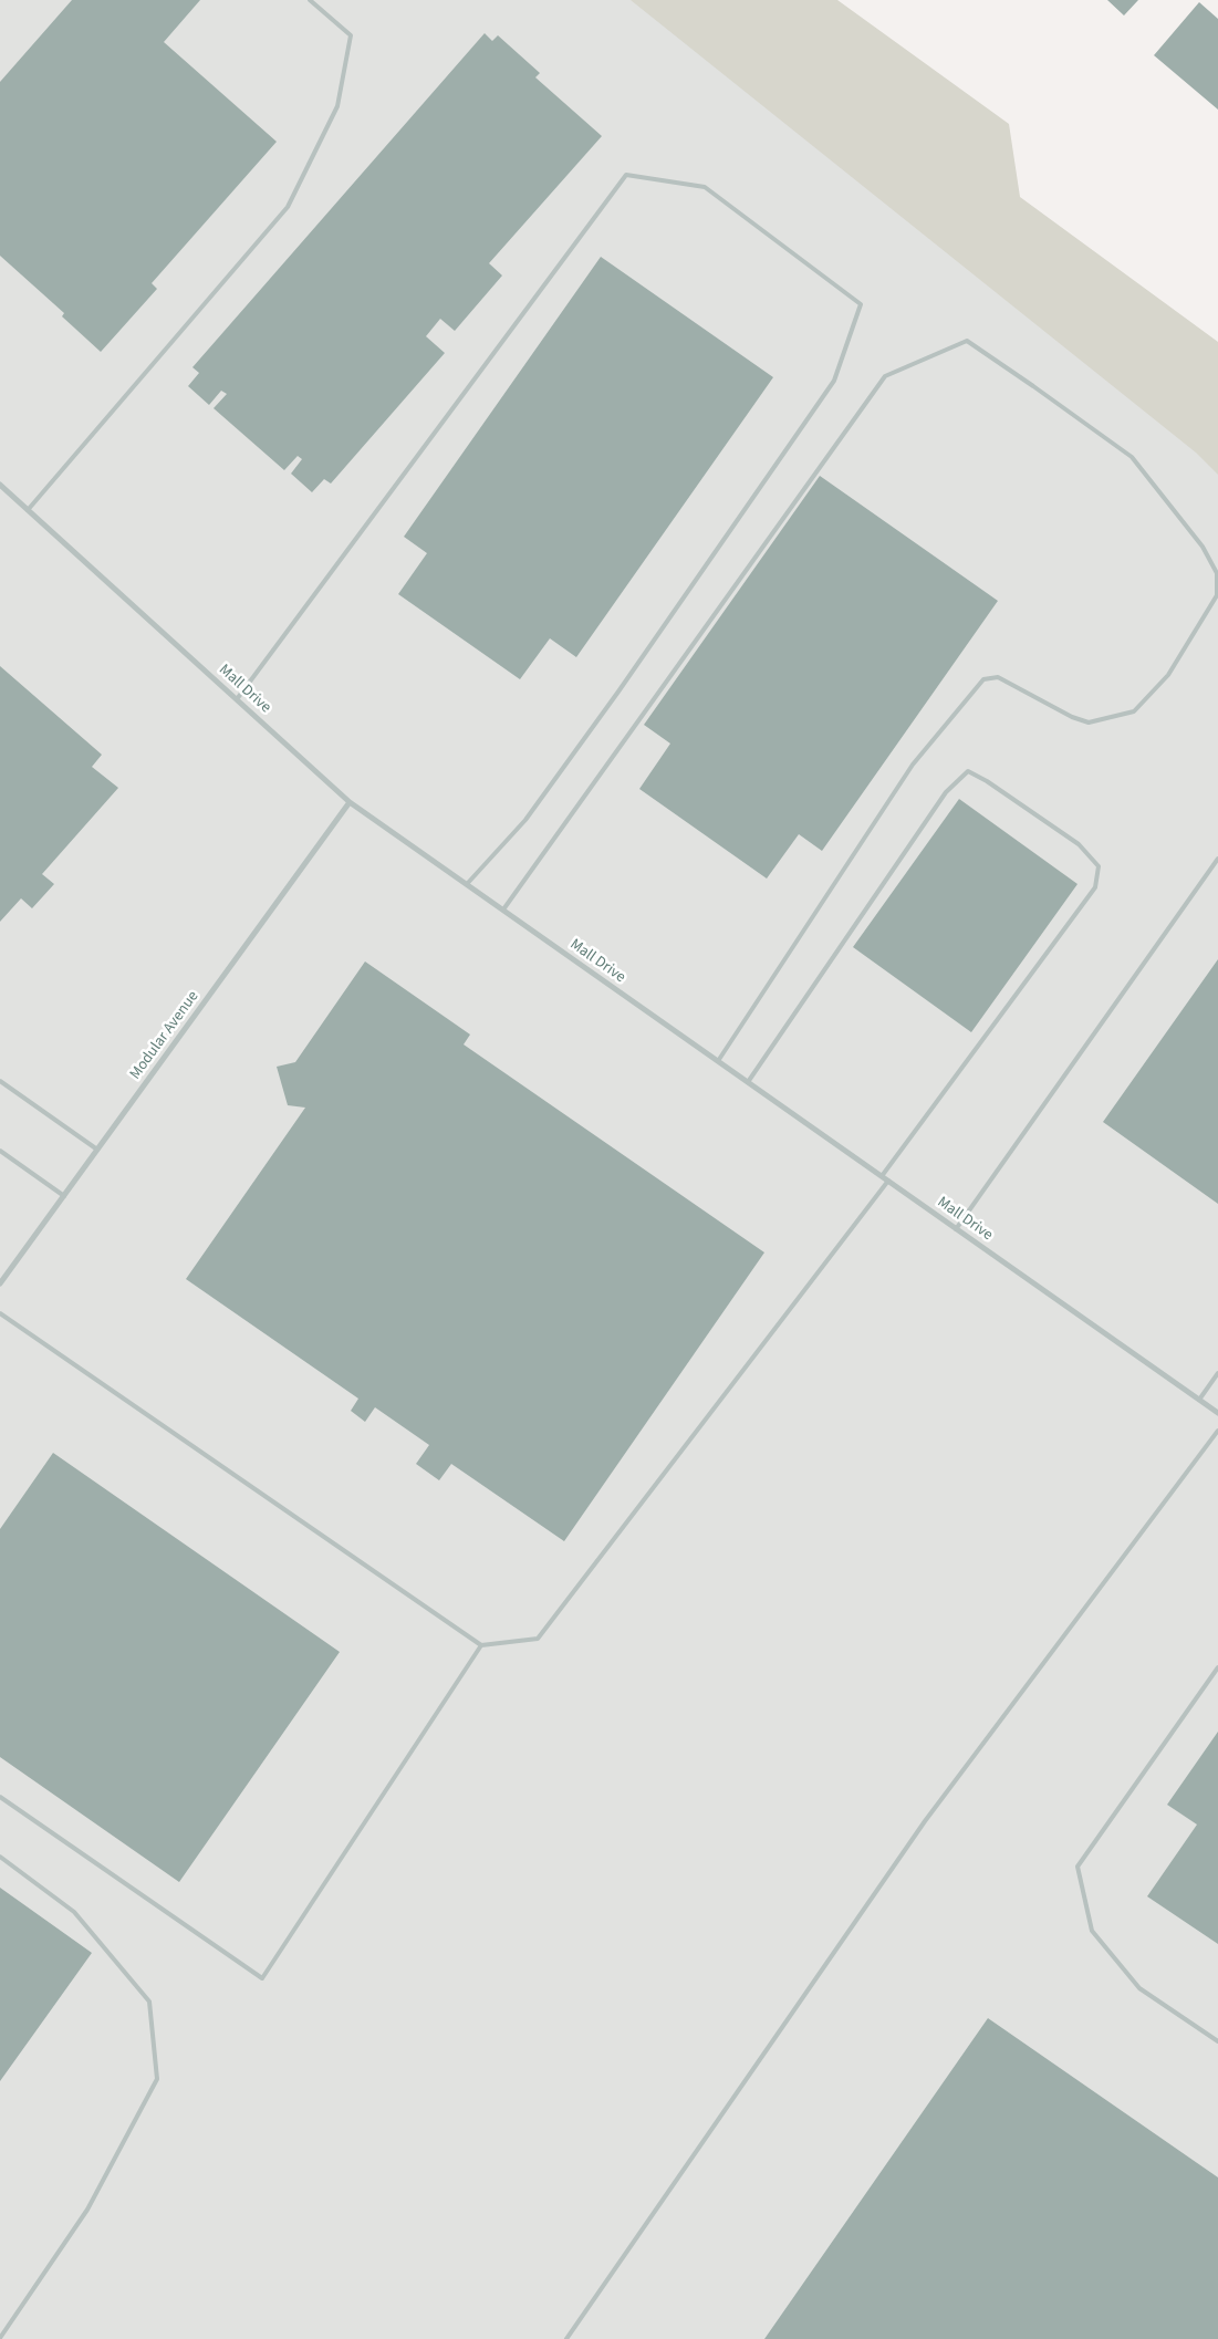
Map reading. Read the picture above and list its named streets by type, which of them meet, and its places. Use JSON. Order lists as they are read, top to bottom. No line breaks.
{"streets":{"street":["Mall Drive","Modular Avenue"]},"crossings":[["Mall Drive","Modular Avenue"]]}
